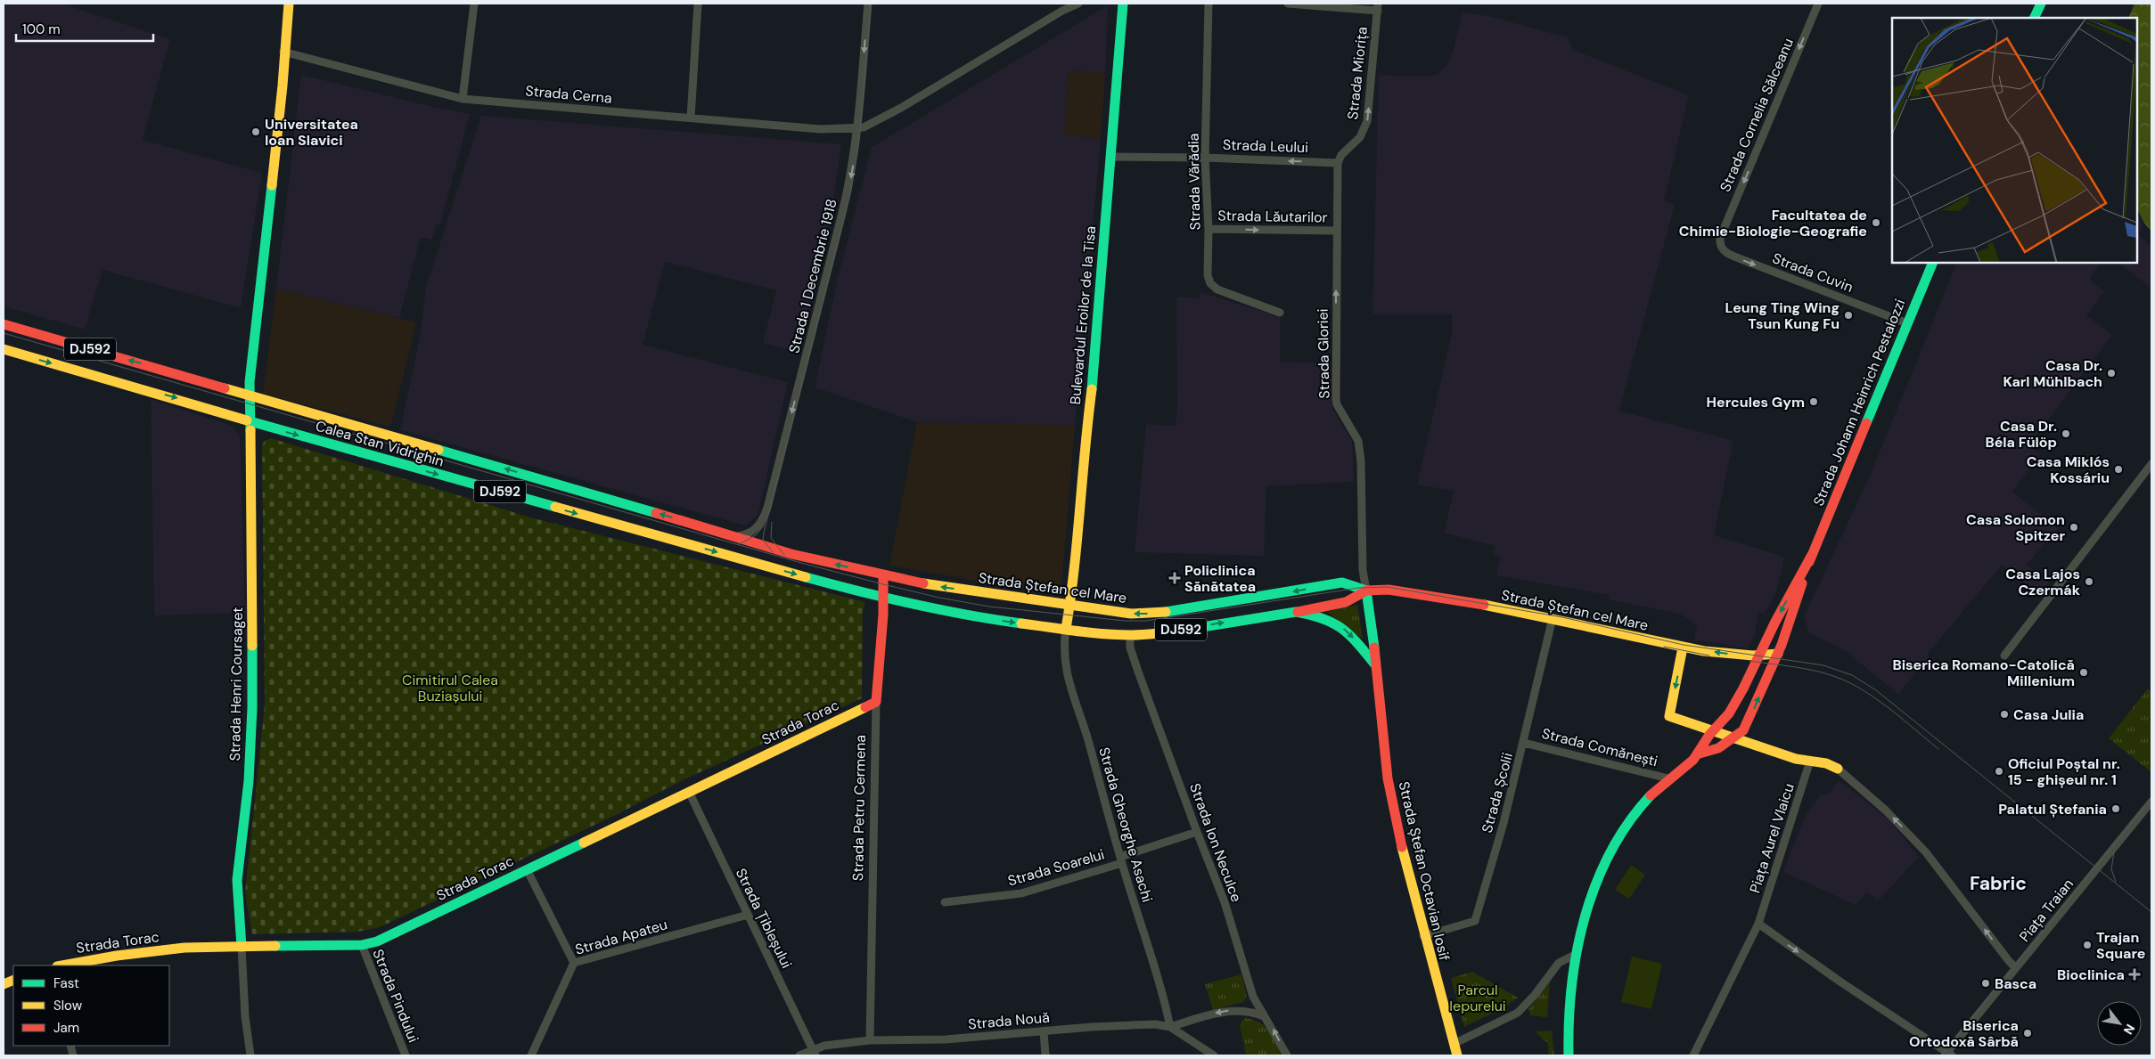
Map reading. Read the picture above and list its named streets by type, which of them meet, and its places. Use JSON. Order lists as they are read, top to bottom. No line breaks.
{"streets":{"main road":["Bulevardul Eroilor de la Tisa","DJ592","Strada Johann Heinrich Pestalozzi","Calea Stan Vidrighin","Strada Ștefan cel Mare","Strada Henri Coursaget","Strada Torac","Strada Petru Cermena","Strada Ștefan Octavian Iosif"],"street":["Strada Miorița","Strada Cerna","Strada Cornelia Sălceanu","Strada Leului","Strada Vărădia","Strada Lăutarilor","Strada Cuvin","Strada 1 Decembrie 1918","Strada Gloriei","Strada Comănești","Strada Școlii","Strada Gheorghe Asachi","Piața Aurel Vlaicu","Strada Ion Neculce","Strada Soarelui","Piața Traian","Strada Țibleșului","Strada Apateu","Strada Pindului","Strada Nouă"]},"crossings":[["Strada Miorița","Strada Leului"],["Strada Miorița","Strada Gloriei"],["Strada Cerna","Strada 1 Decembrie 1918"],["Strada Cerna","Strada Henri Coursaget"],["Strada Cornelia Sălceanu","Strada Cuvin"],["Strada Leului","Strada Vărădia"],["Strada Leului","Bulevardul Eroilor de la Tisa"],["Strada Leului","Strada Gloriei"],["Strada Vărădia","Strada Lăutarilor"],["Strada Lăutarilor","Strada Gloriei"],["Strada Cuvin","Strada Johann Heinrich Pestalozzi"],["Strada 1 Decembrie 1918","Calea Stan Vidrighin"],["Strada 1 Decembrie 1918","Strada Ștefan cel Mare"],["Bulevardul Eroilor de la Tisa","Strada Ștefan cel Mare"],["Bulevardul Eroilor de la Tisa","Strada Gheorghe Asachi"],["DJ592","Strada Ștefan cel Mare"],["DJ592","Strada Ștefan Octavian Iosif"],["Strada Gloriei","Strada Ștefan cel Mare"],["Strada Gloriei","Strada Ștefan Octavian Iosif"],["Strada Johann Heinrich Pestalozzi","Strada Ștefan cel Mare"],["Calea Stan Vidrighin","Strada Ștefan cel Mare"],["Calea Stan Vidrighin","Strada Henri Coursaget"],["Strada Ștefan cel Mare","Strada Școlii"],["Strada Ștefan cel Mare","Strada Petru Cermena"],["Strada Ștefan cel Mare","Strada Gheorghe Asachi"],["Strada Ștefan cel Mare","Strada Ion Neculce"],["Strada Ștefan cel Mare","Strada Ștefan Octavian Iosif"],["Strada Henri Coursaget","Strada Torac"],["Strada Torac","Strada Petru Cermena"],["Strada Torac","Strada Țibleșului"],["Strada Torac","Strada Pindului"],["Strada Comănești","Strada Școlii"],["Strada Școlii","Strada Ștefan Octavian Iosif"],["Strada Petru Cermena","Strada Nouă"],["Strada Gheorghe Asachi","Strada Soarelui"],["Strada Gheorghe Asachi","Strada Nouă"],["Strada Ion Neculce","Strada Soarelui"],["Strada Țibleșului","Strada Apateu"],["Strada Țibleșului","Strada Nouă"]],"one_way":["Strada Miorița","Strada Cornelia Sălceanu","Strada Leului","Strada Lăutarilor","Strada Cuvin","Strada 1 Decembrie 1918","Strada Gloriei"],"districts":["Fabric"],"parks":["Cimitirul Calea Buziașului","Parcul Iepurelui"],"places":{"other":["Universitatea Ioan Slavici","Facultatea de Chimie-Biologie-Geografie","Leung Ting Wing Tsun Kung Fu","Casa Dr. Karl Mühlbach","Hercules Gym","Casa Dr. Béla Fülöp","Casa Miklós Kossáriu","Casa Solomon Spitzer","Casa Lajos Czermák","Biserica Romano-Catolică Millenium","Casa Julia","Oficiul Poștal nr. 15 - ghișeul nr. 1","Palatul Ștefania","Trajan Square","Basca","Biserica Ortodoxă Sârbă"],"health":["Policlinica Sănătatea","Bioclinica"]},"legend":["Fast","Slow","Jam"],"scale_bar":"100 m","north":"bottom right"}
